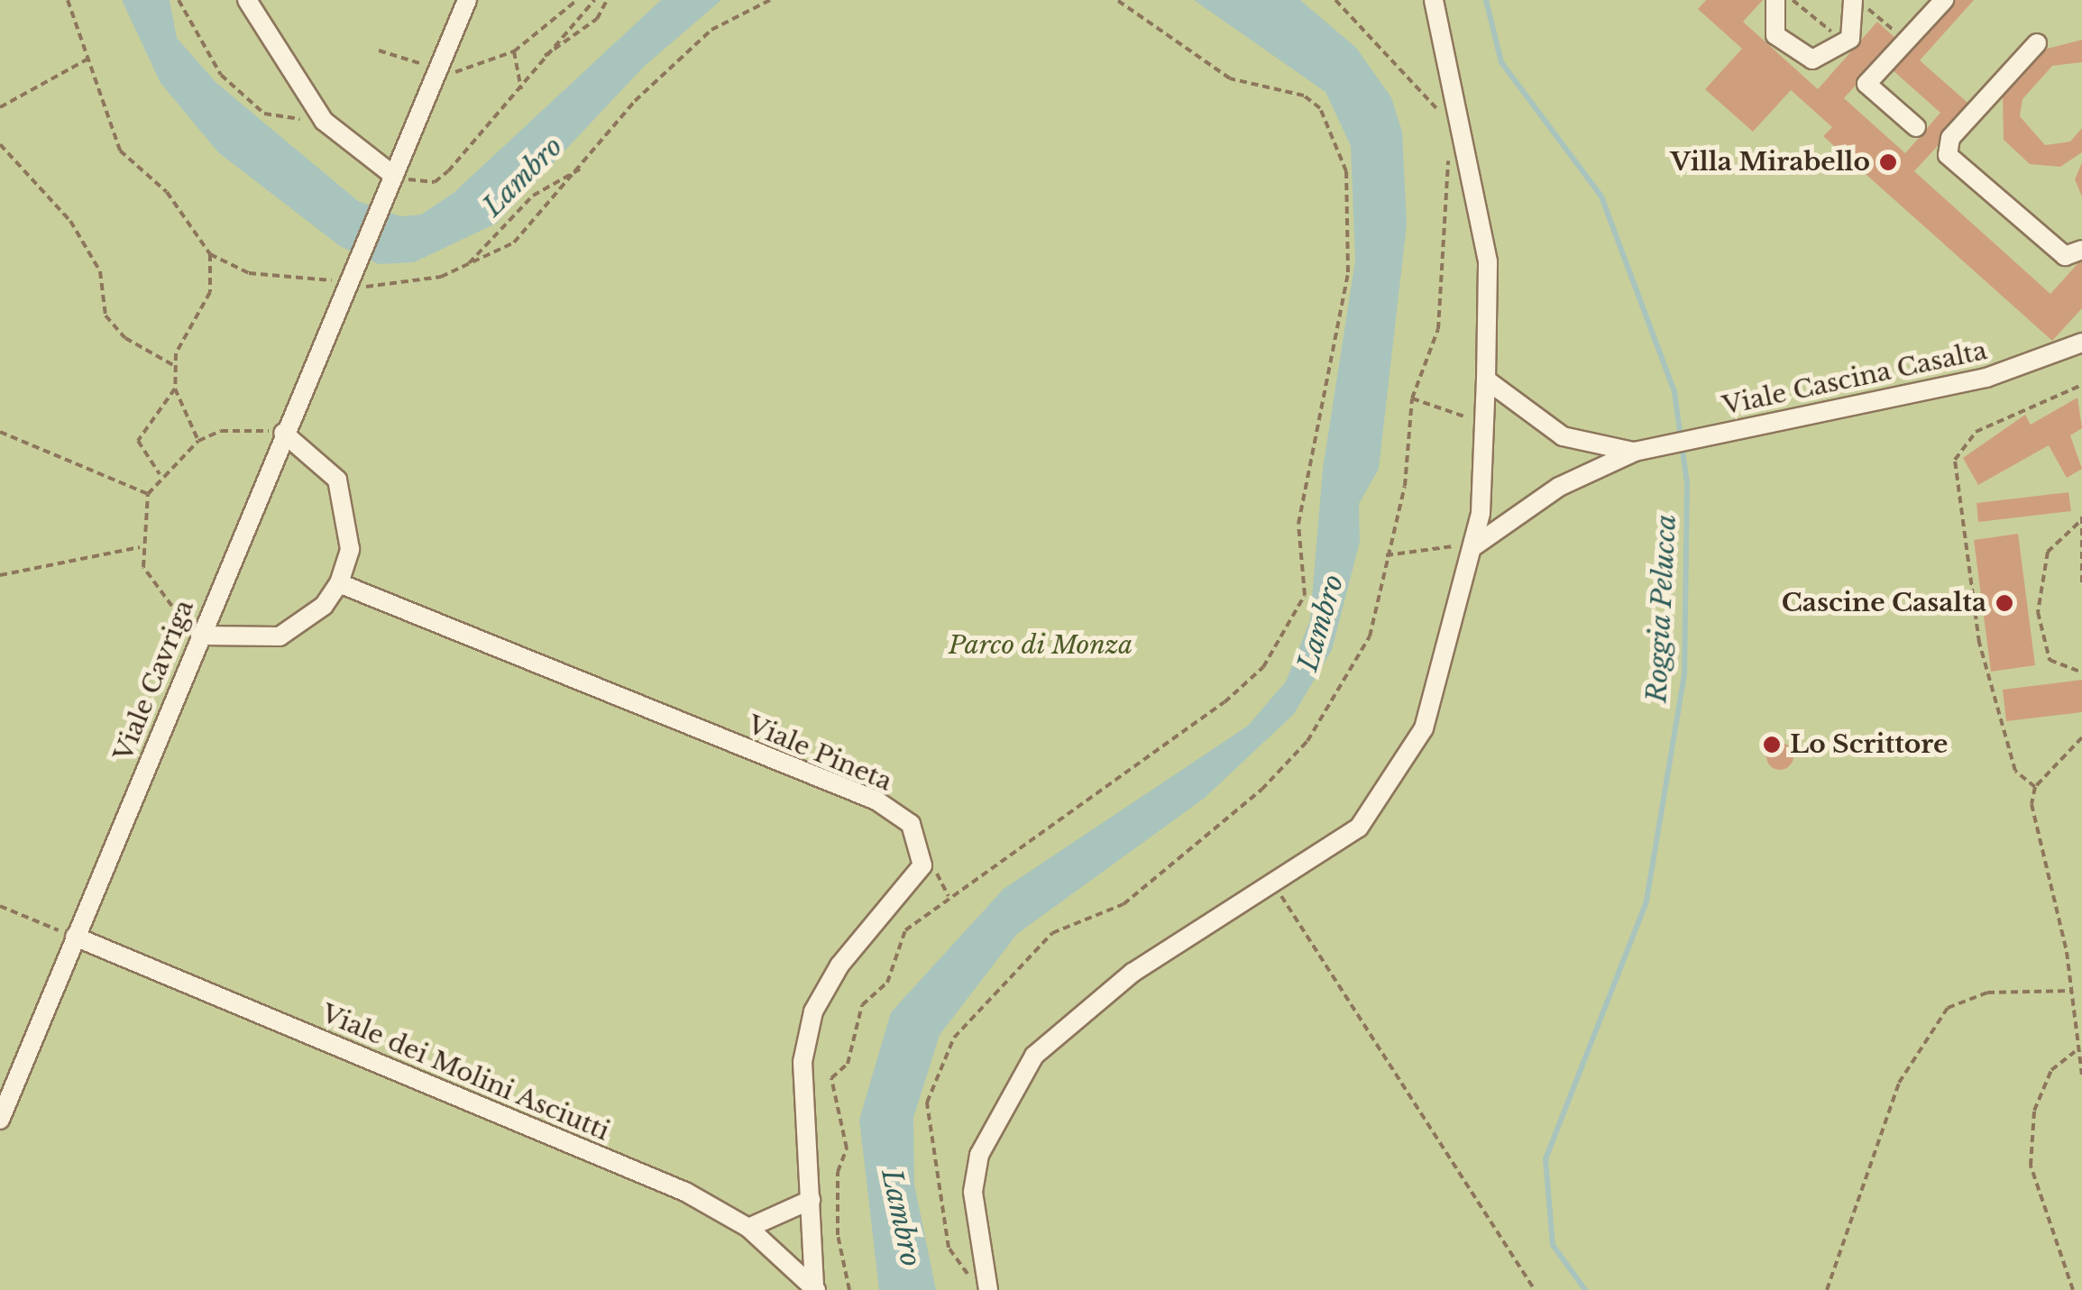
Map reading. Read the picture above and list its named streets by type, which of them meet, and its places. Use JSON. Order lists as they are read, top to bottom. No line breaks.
{"streets":{"lane":["Viale Cascina Casalta","Viale Cavriga","Viale Pineta","Viale dei Molini Asciutti"]},"crossings":[["Viale Cavriga","Viale dei Molini Asciutti"]],"water":["Lambro","Roggia Pelucca"],"parks":["Parco di Monza"],"places":["Villa Mirabello","Cascine Casalta","Lo Scrittore"]}
